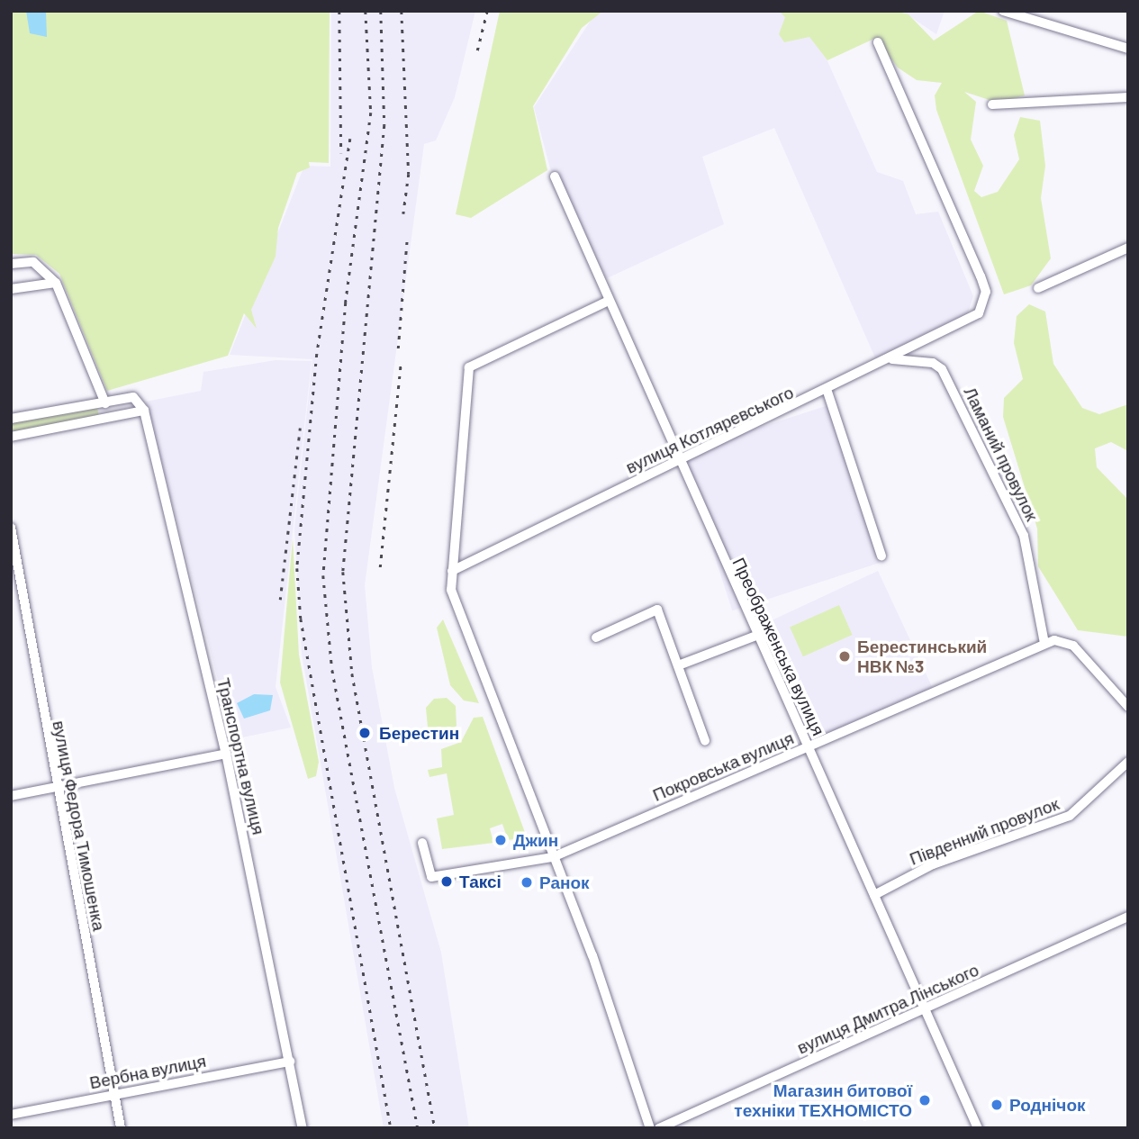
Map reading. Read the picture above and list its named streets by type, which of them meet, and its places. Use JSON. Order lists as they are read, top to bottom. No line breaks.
{"streets":{"street":["вулиця Котляревського","Ламаний провулок","Преображенська вулиця","Транспортна вулиця","Покровська вулиця","вулиця Федора Тимошенка","Південний провулок","вулиця Дмитра Лінського","Вербна вулиця"]},"crossings":[["вулиця Котляревського","Ламаний провулок"],["вулиця Котляревського","Преображенська вулиця"],["Ламаний провулок","Покровська вулиця"],["Преображенська вулиця","Покровська вулиця"],["Преображенська вулиця","Південний провулок"],["Преображенська вулиця","вулиця Дмитра Лінського"],["Транспортна вулиця","Вербна вулиця"],["вулиця Федора Тимошенка","Вербна вулиця"]],"places":["Берестинський НВК №3","Берестин","Джин","Таксі","Ранок","Магазин битової техніки ТЕХНОМІСТО","Роднічок"]}
